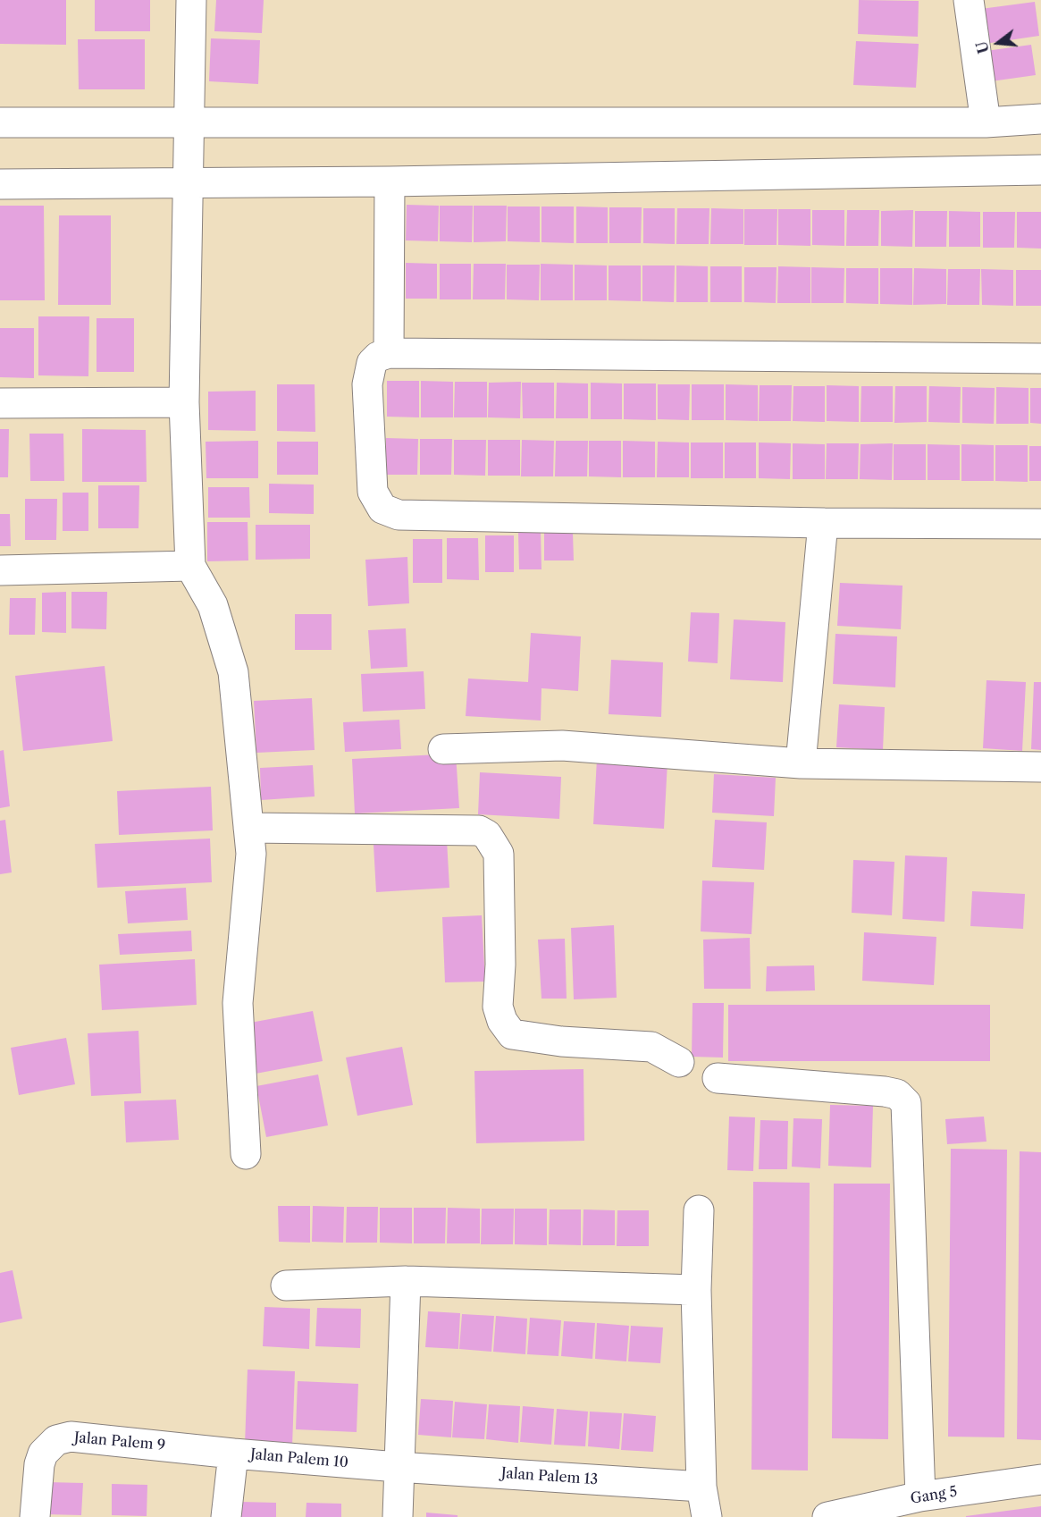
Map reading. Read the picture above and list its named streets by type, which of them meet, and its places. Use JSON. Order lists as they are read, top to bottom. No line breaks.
{"streets":{"street":["Jalan Palem 9","Jalan Palem 10","Jalan Palem 13","Gang 5"]},"crossings":[["Jalan Palem 9","Jalan Palem 10"],["Jalan Palem 10","Jalan Palem 13"]],"north":"left"}
